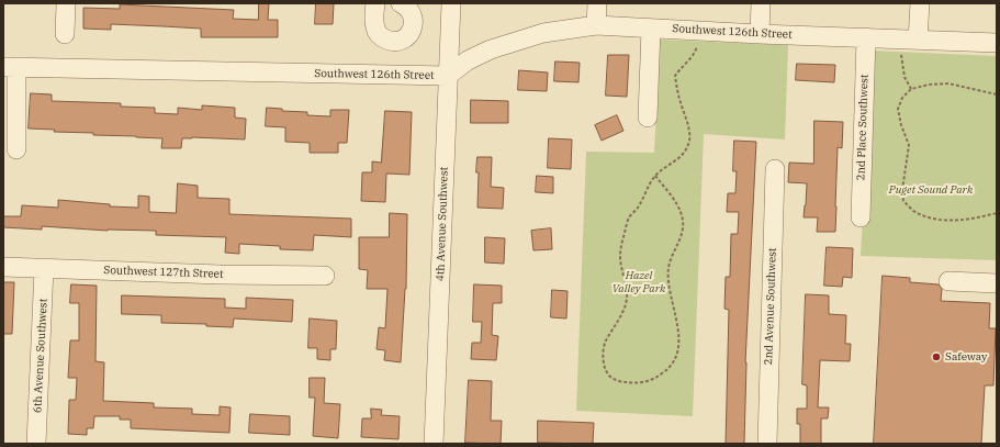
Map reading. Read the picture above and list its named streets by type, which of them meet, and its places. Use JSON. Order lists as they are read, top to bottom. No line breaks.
{"streets":{"street":["Southwest 126th Street","2nd Place Southwest","4th Avenue Southwest","Southwest 127th Street","2nd Avenue Southwest","6th Avenue Southwest"]},"crossings":[["Southwest 126th Street","2nd Place Southwest"],["Southwest 126th Street","4th Avenue Southwest"],["Southwest 127th Street","6th Avenue Southwest"]],"parks":["Puget Sound Park","Hazel Valley Park"],"places":["Safeway"]}
